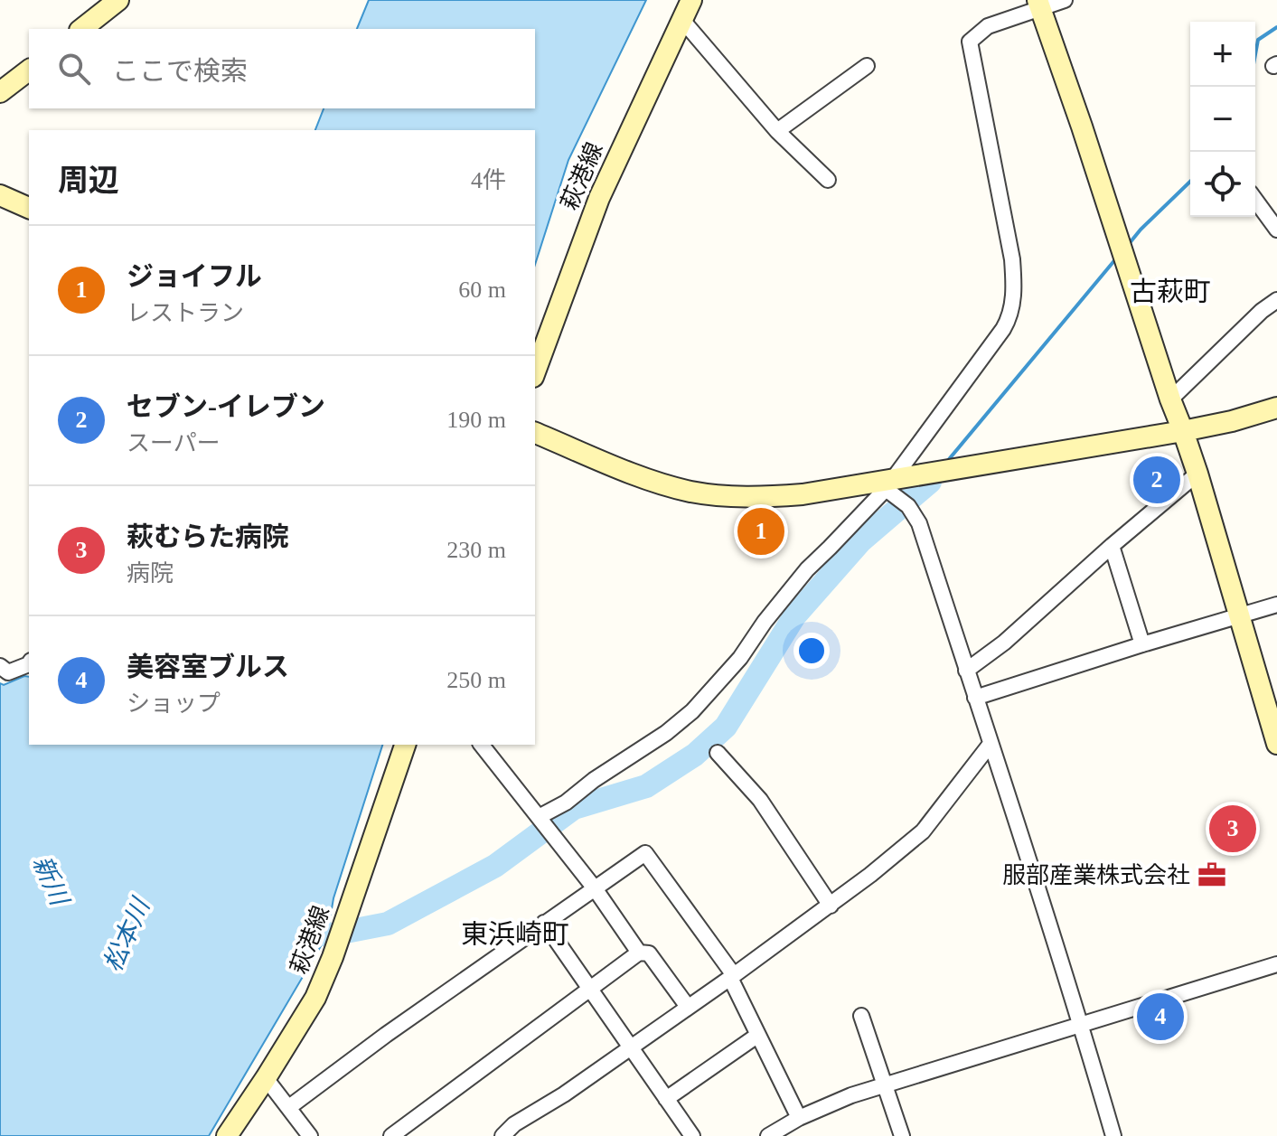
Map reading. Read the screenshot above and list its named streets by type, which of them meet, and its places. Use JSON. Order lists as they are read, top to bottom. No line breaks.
{"streets":{"street":["萩港線"]},"districts":["古萩町","東浜崎町"],"water":["新川","松本川"],"places":{"office":["服部産業株式会社"]},"page":{"map_buttons":["+","−"],"search":"ここで検索","heading":["周辺","4件"],"list":[{"mark":"1","name":"ジョイフル","note":"レストラン","value":"60 m"},{"mark":"2","name":"セブン-イレブン","note":"スーパー","value":"190 m"},{"mark":"3","name":"萩むらた病院","note":"病院","value":"230 m"},{"mark":"4","name":"美容室ブルス","note":"ショップ","value":"250 m"}],"pins":["2","1","3","4"]}}
